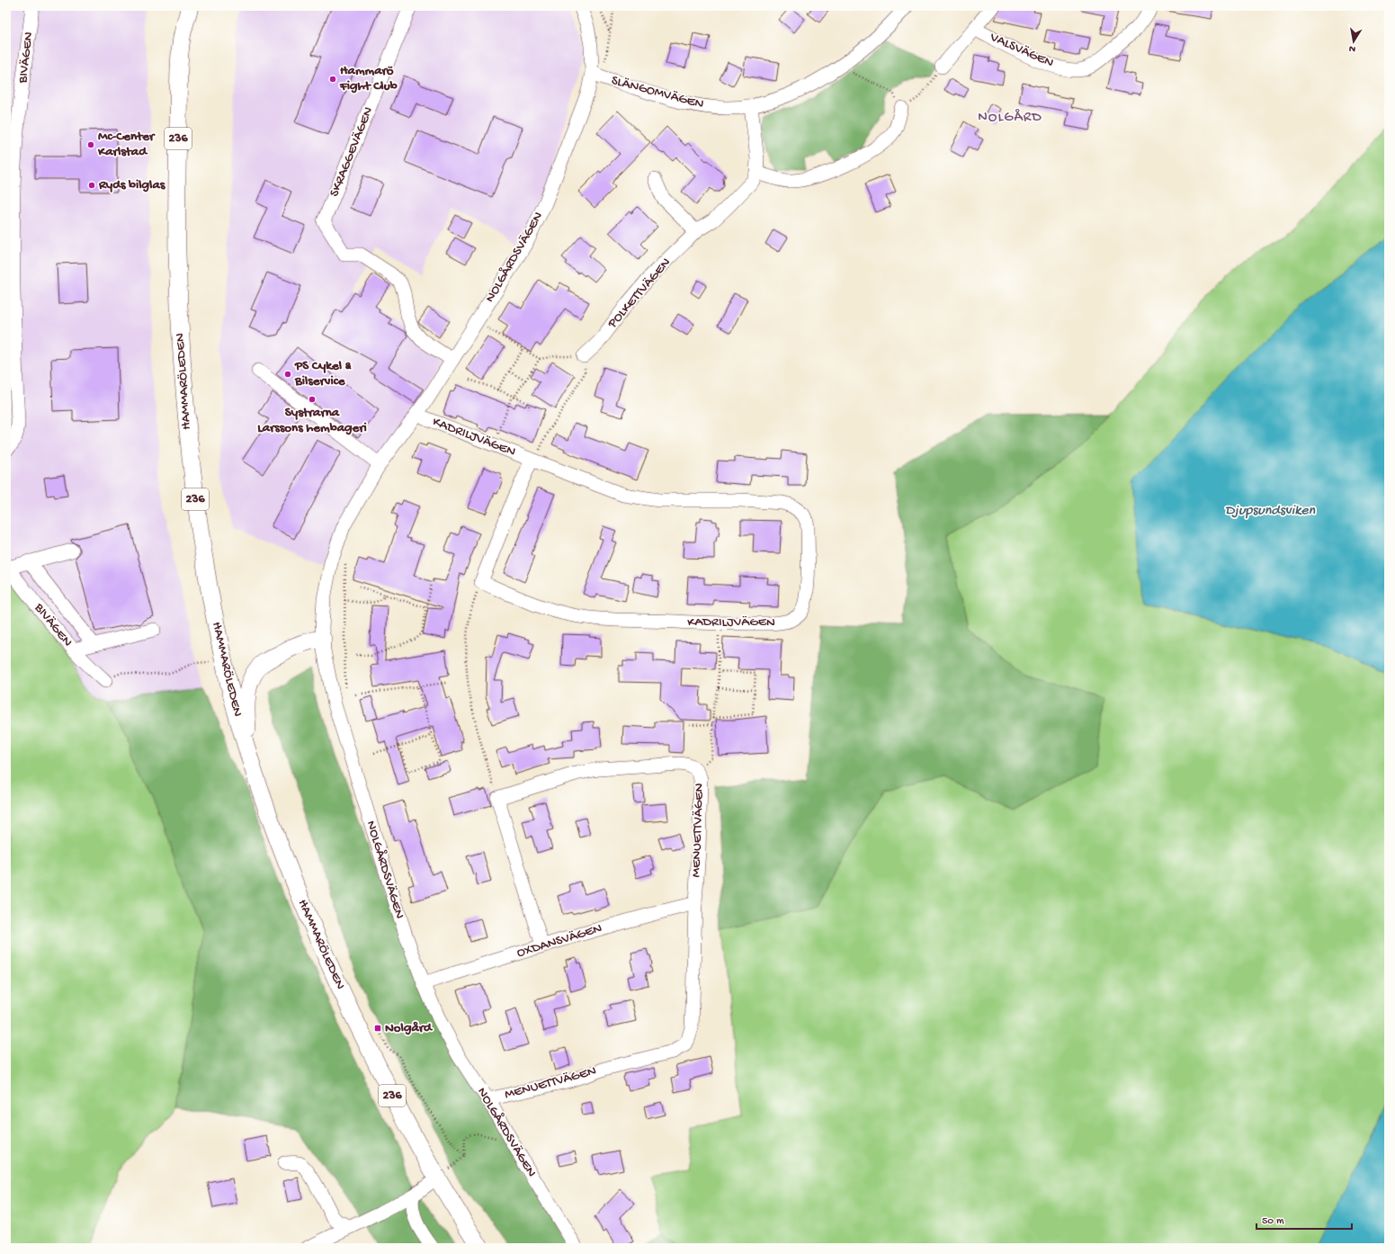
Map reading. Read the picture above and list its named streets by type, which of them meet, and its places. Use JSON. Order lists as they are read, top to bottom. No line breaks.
{"streets":{"main road":["236","HAMMARÖLEDEN"],"street":["VALSVÄGEN","BIVÄGEN","SLÄNGOMVÄGEN","SKRAGGEVÄGEN","NOLGÅRDSVÄGEN","POLKETTVÄGEN","KADRILJVÄGEN","MENUETTVÄGEN","OXDANSVÄGEN"]},"crossings":[["SLÄNGOMVÄGEN","NOLGÅRDSVÄGEN"],["236","NOLGÅRDSVÄGEN"],["236","HAMMARÖLEDEN"],["SKRAGGEVÄGEN","NOLGÅRDSVÄGEN"],["NOLGÅRDSVÄGEN","KADRILJVÄGEN"],["NOLGÅRDSVÄGEN","MENUETTVÄGEN"],["NOLGÅRDSVÄGEN","OXDANSVÄGEN"],["MENUETTVÄGEN","OXDANSVÄGEN"]],"districts":["NOLGÅRD"],"water":["Djupsundsviken"],"places":{"other":["Hammarö Fight Club","Mc-Center Karlstad","Ryds bilglas","PS Cykel & Bilservice","Systrarna Larssons hembageri"],"transit":["Nolgård"]},"scale_bar":"50 m","north":"bottom"}
